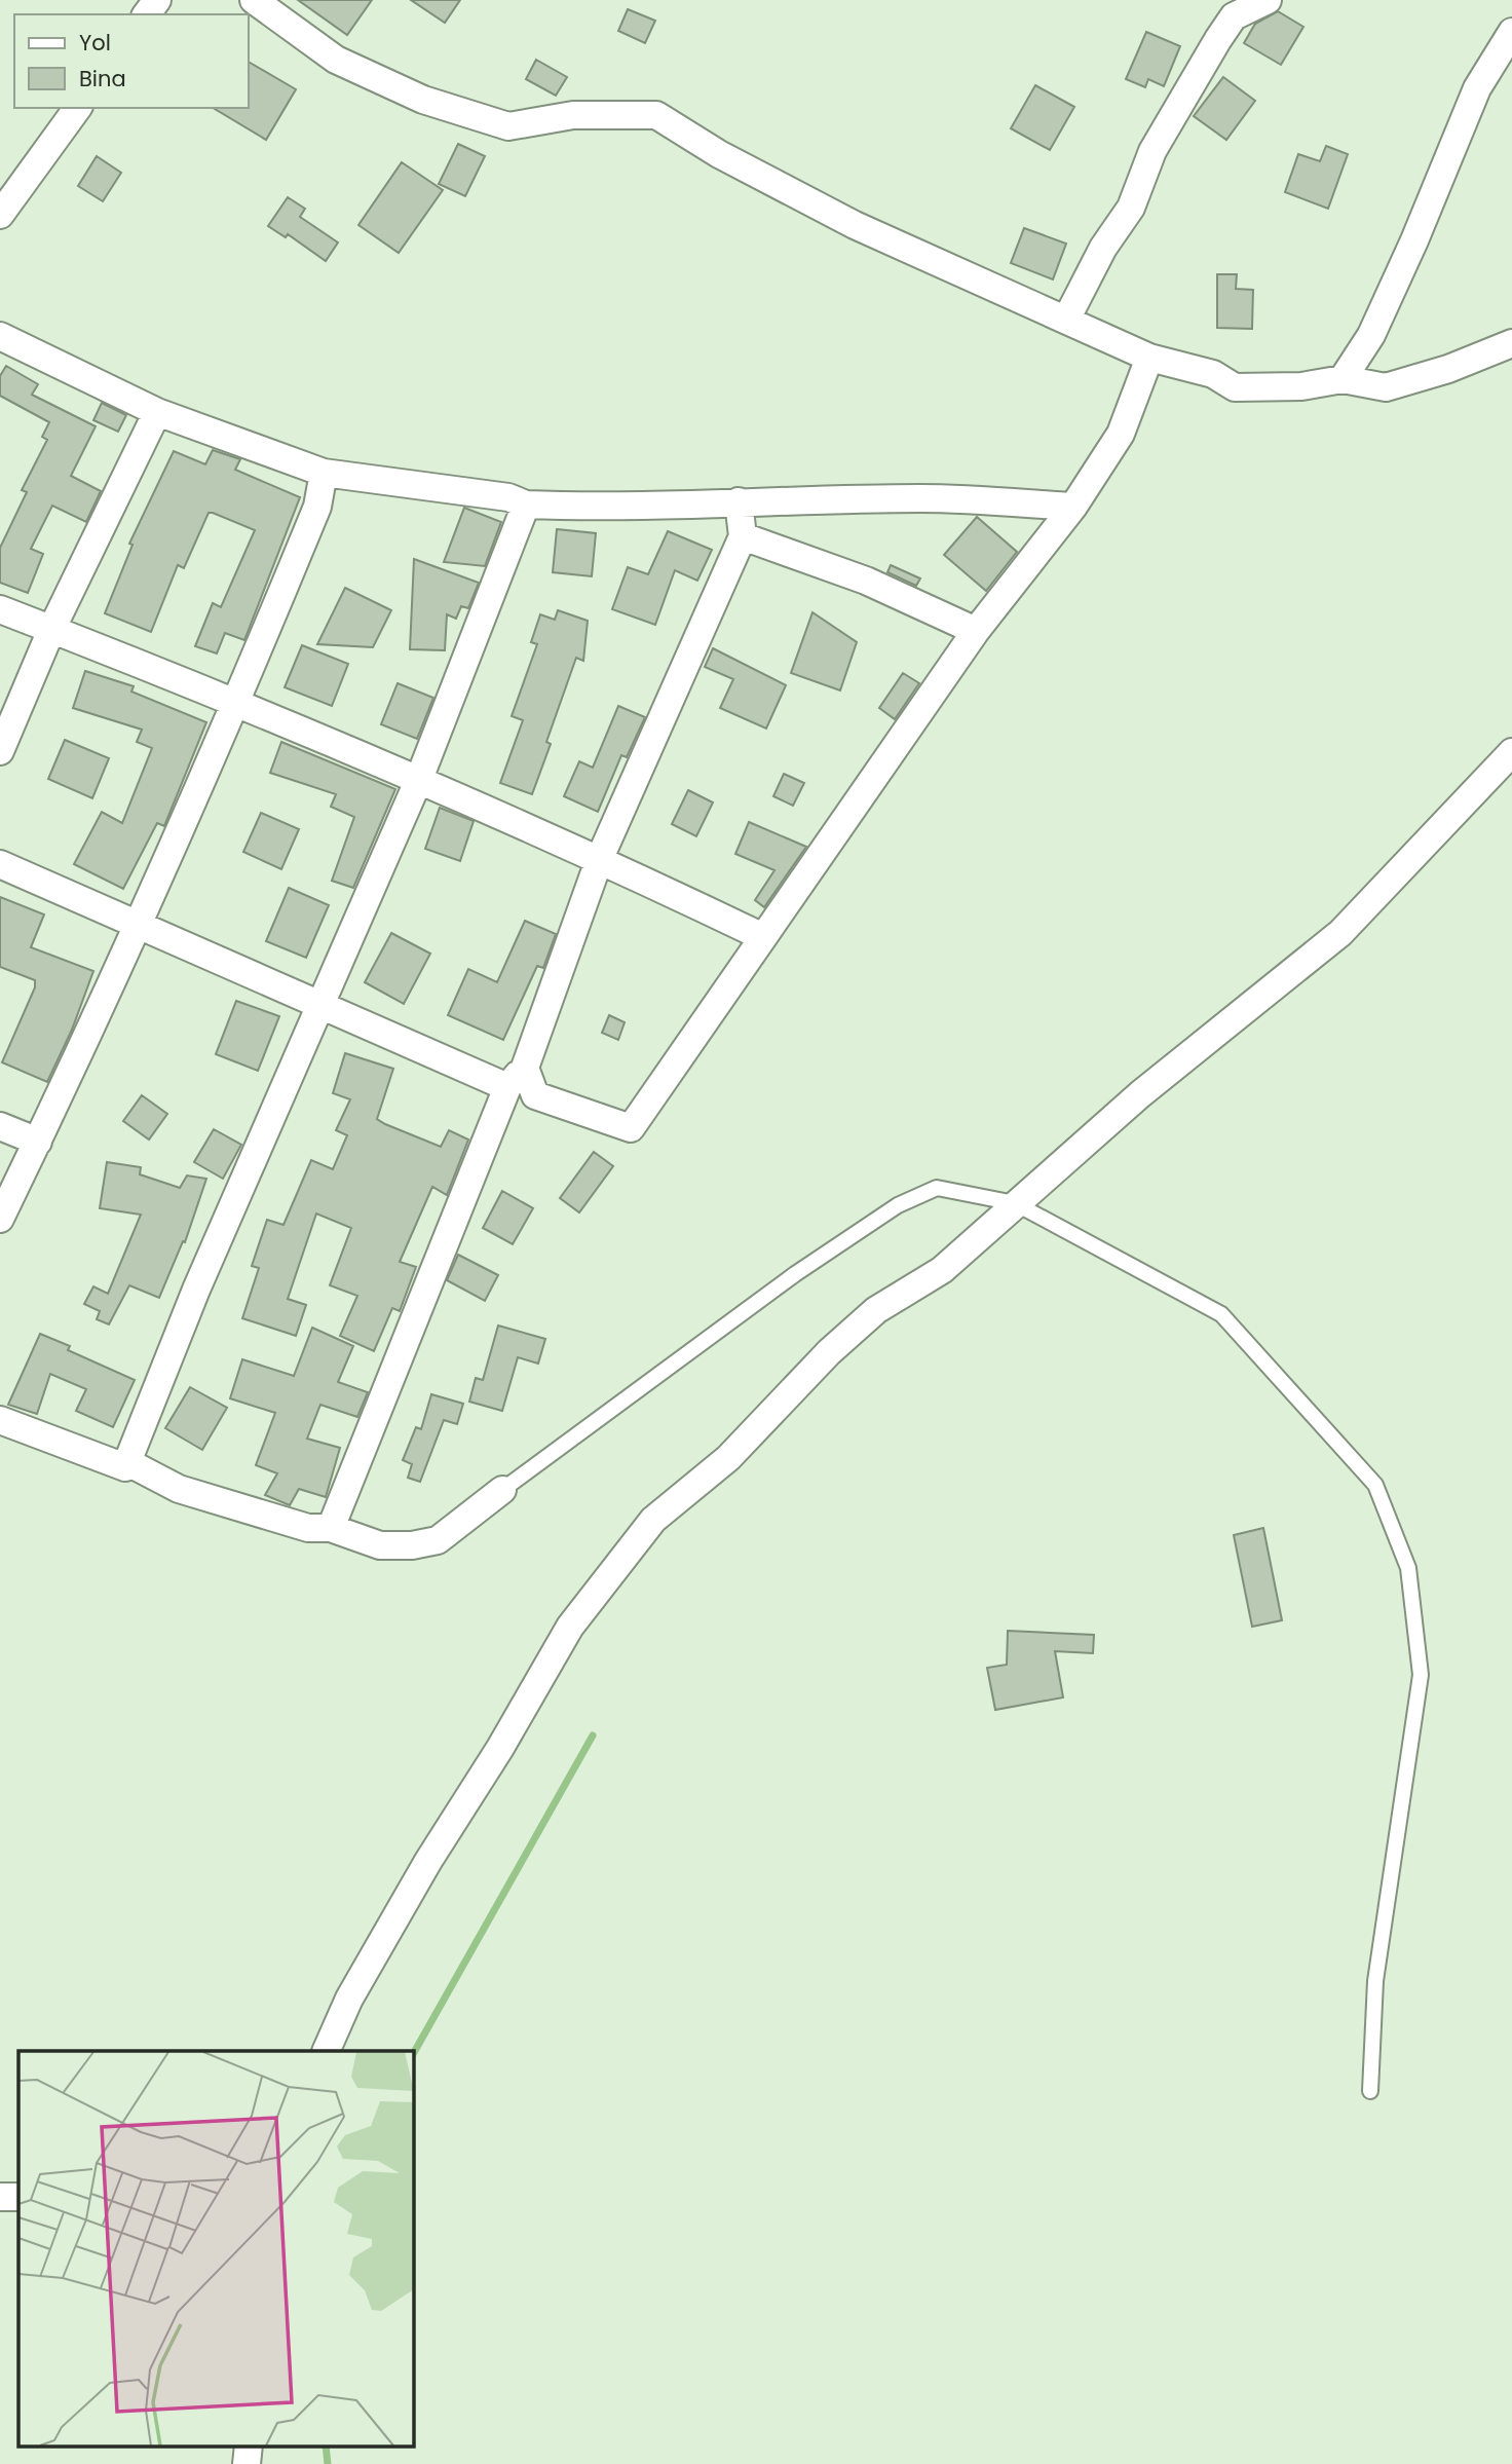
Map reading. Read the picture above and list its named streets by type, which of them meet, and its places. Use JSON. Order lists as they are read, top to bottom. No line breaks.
{"legend":["Yol","Bina"]}
